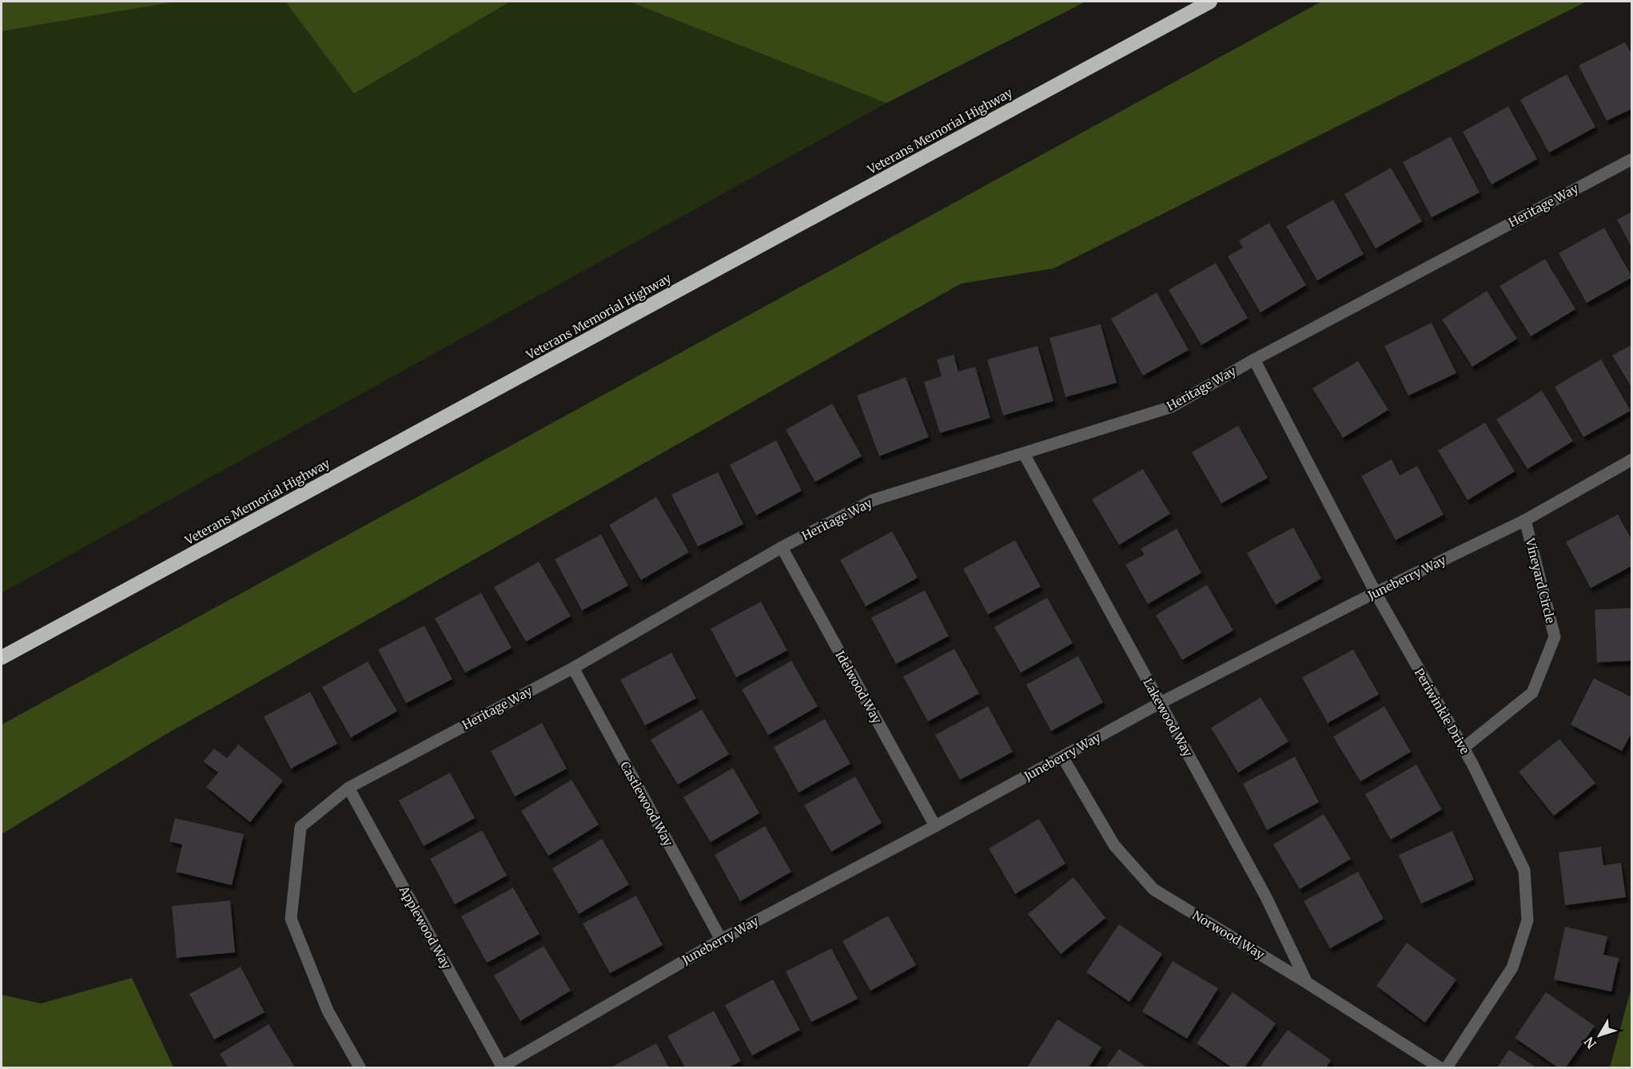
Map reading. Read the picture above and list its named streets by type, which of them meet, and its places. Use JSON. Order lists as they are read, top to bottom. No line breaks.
{"streets":{"highway":["Veterans Memorial Highway"],"street":["Heritage Way","Juneberry Way","Vineyard Circle","Idelwood Way","Periwinkle Drive","Lakewood Way","Castlewood Way","Applewood Way","Norwood Way"]},"crossings":[["Heritage Way","Idelwood Way"],["Heritage Way","Periwinkle Drive"],["Heritage Way","Lakewood Way"],["Heritage Way","Castlewood Way"],["Heritage Way","Applewood Way"],["Juneberry Way","Vineyard Circle"],["Juneberry Way","Idelwood Way"],["Juneberry Way","Periwinkle Drive"],["Juneberry Way","Lakewood Way"],["Juneberry Way","Castlewood Way"],["Juneberry Way","Applewood Way"],["Juneberry Way","Norwood Way"],["Vineyard Circle","Periwinkle Drive"],["Lakewood Way","Norwood Way"]],"north":"bottom left"}
